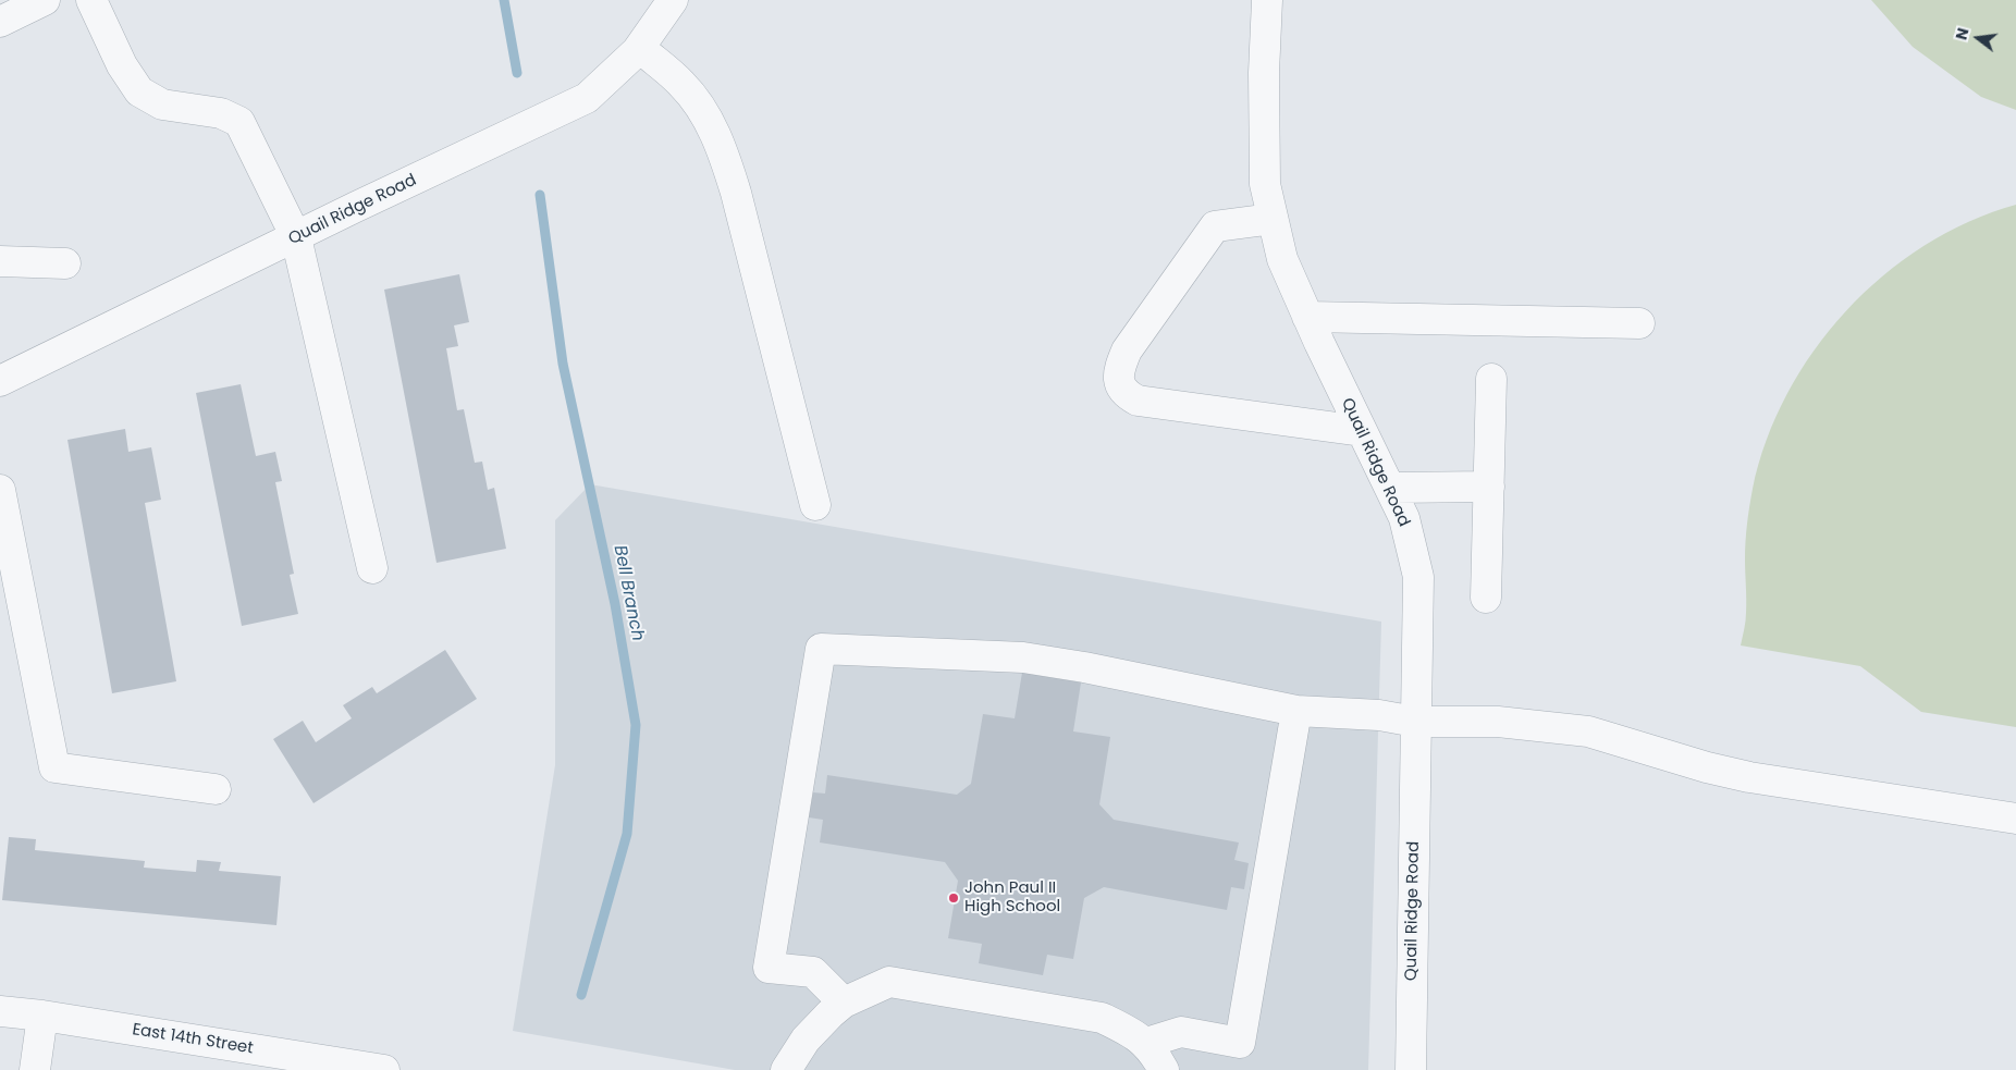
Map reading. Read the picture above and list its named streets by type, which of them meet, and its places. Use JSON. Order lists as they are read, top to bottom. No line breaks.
{"streets":{"street":["Quail Ridge Road","East 14th Street"]},"water":["Bell Branch"],"places":["John Paul II High School"],"north":"left"}
